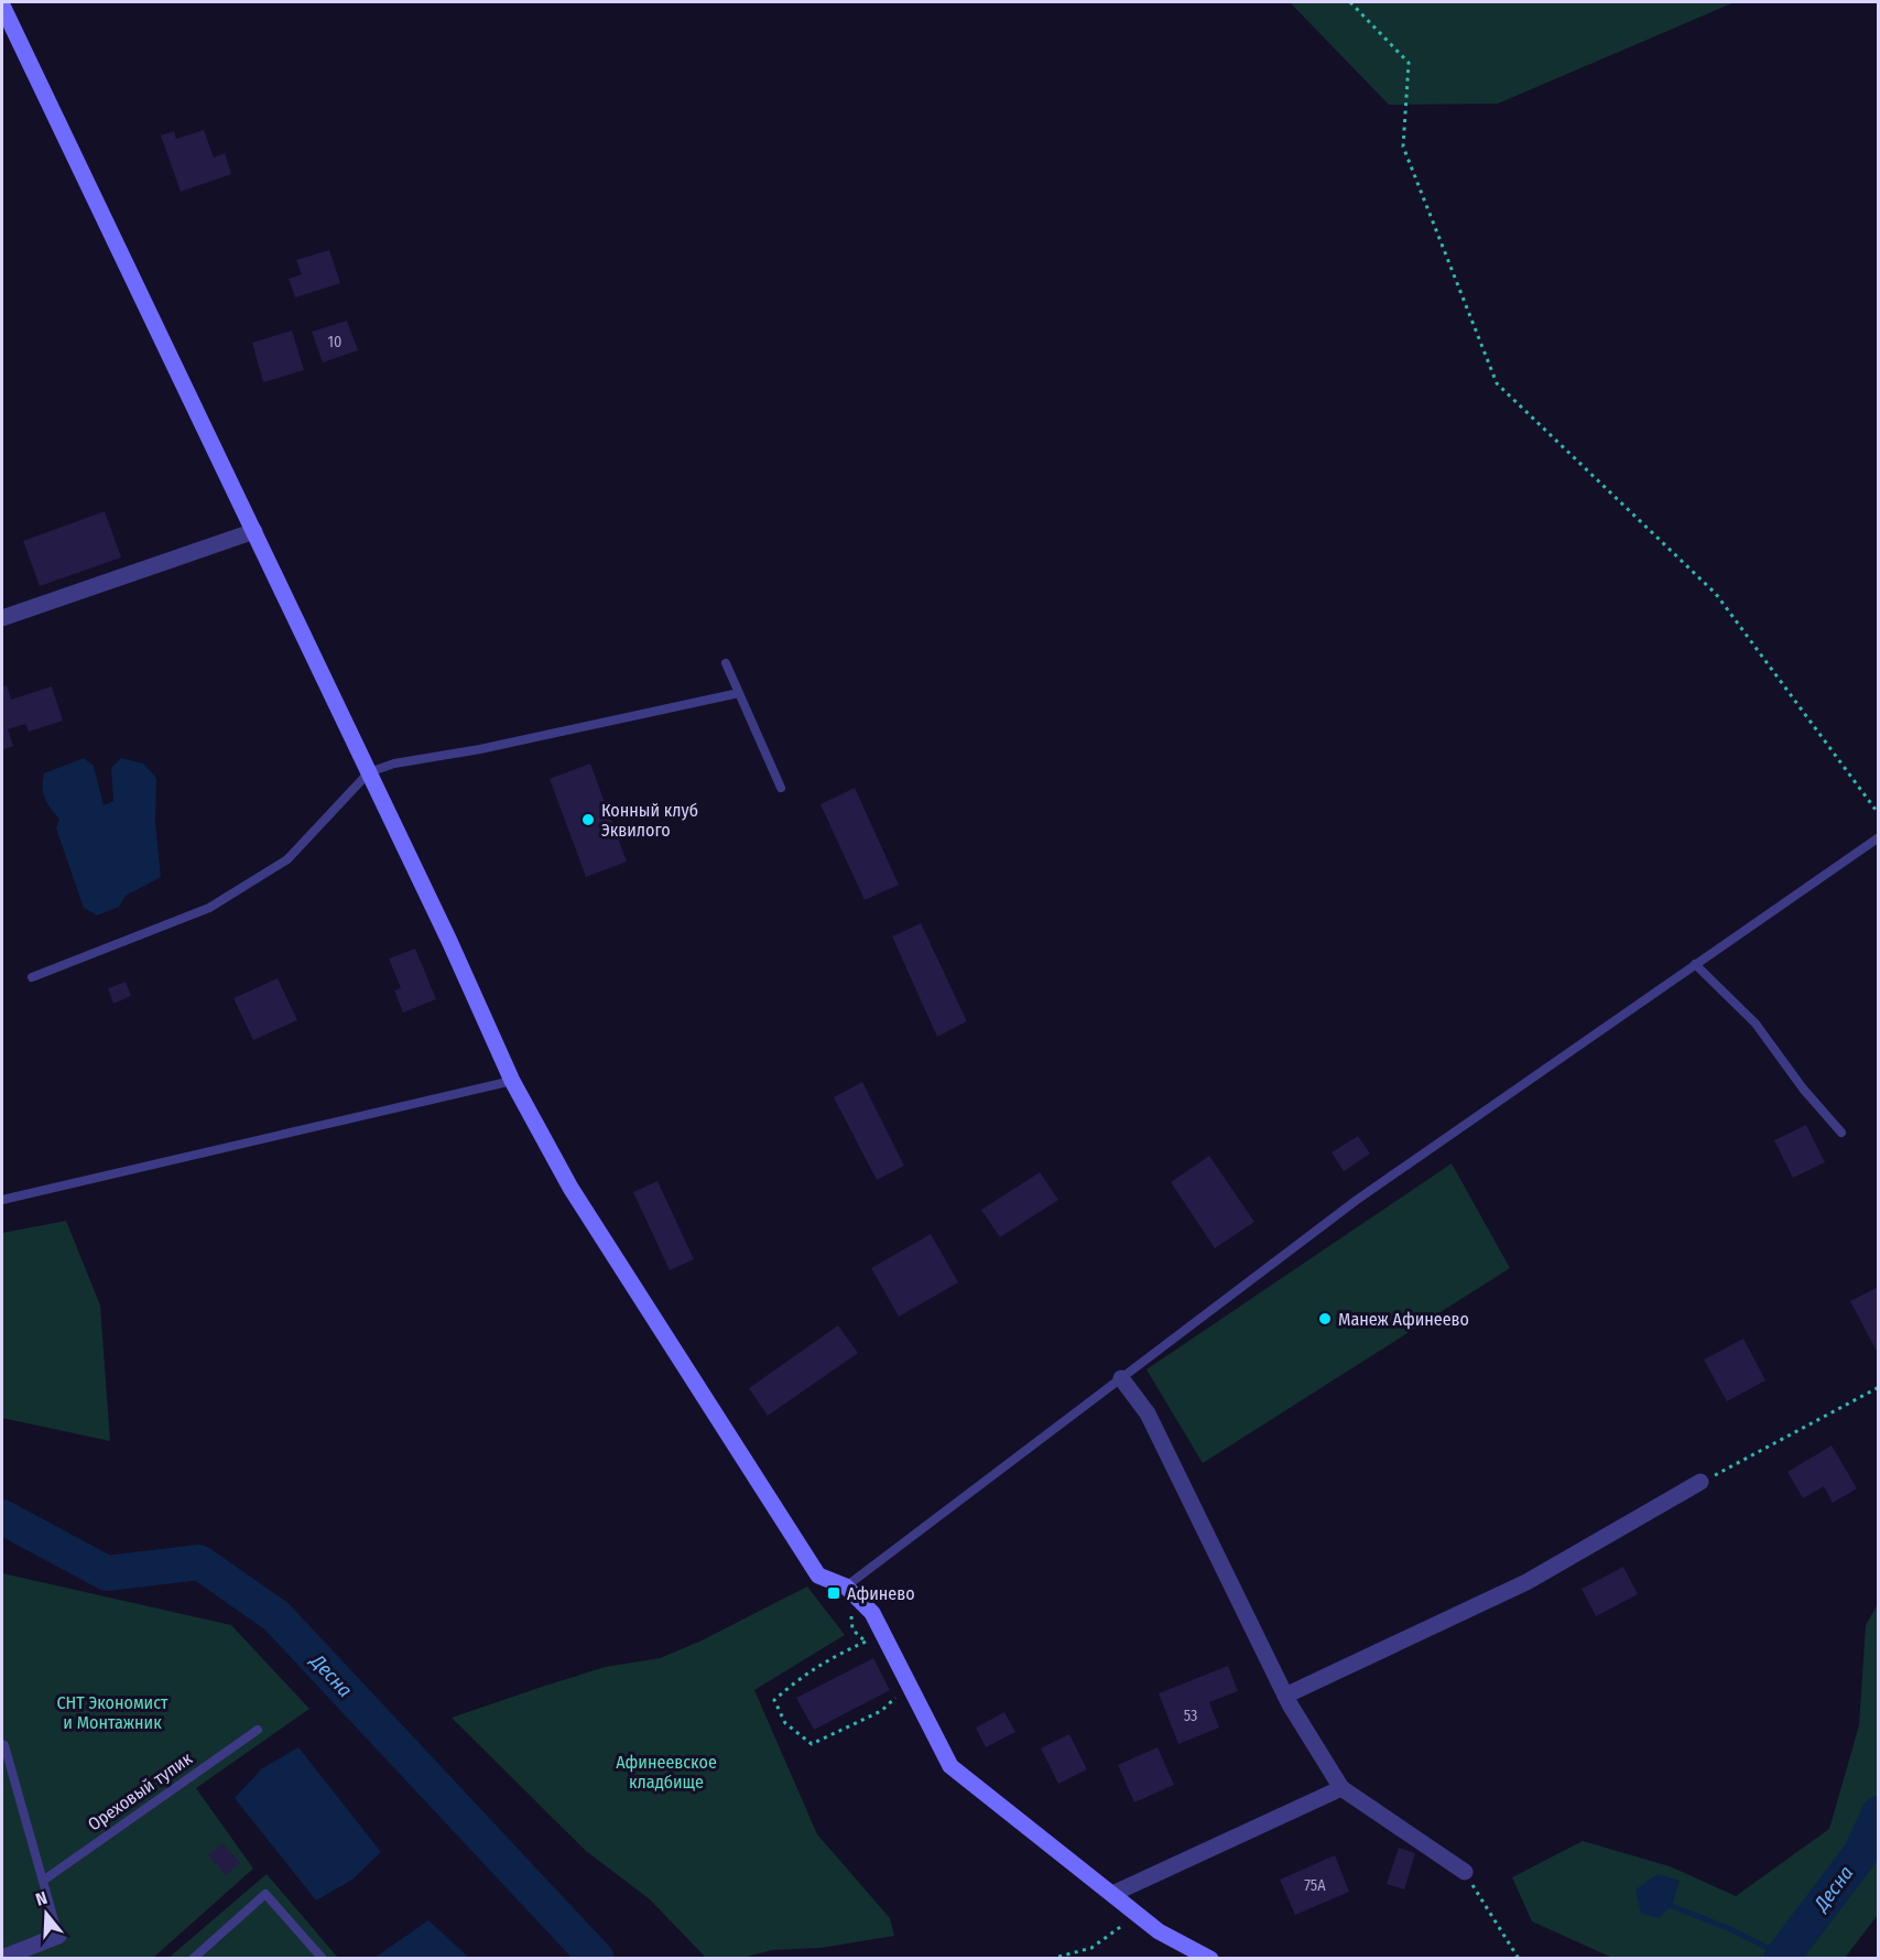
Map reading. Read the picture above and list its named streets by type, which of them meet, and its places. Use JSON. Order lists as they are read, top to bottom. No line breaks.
{"streets":{"lane":["Ореховый тупик"]},"water":["Десна"],"parks":["СНТ Экономист и Монтажник","Афинеевское кладбище"],"places":{"other":["Конный клуб Эквилого","Манеж Афинеево"],"transit":["Афинево"]},"house_numbers":["10","53","75А"],"north":"top"}
